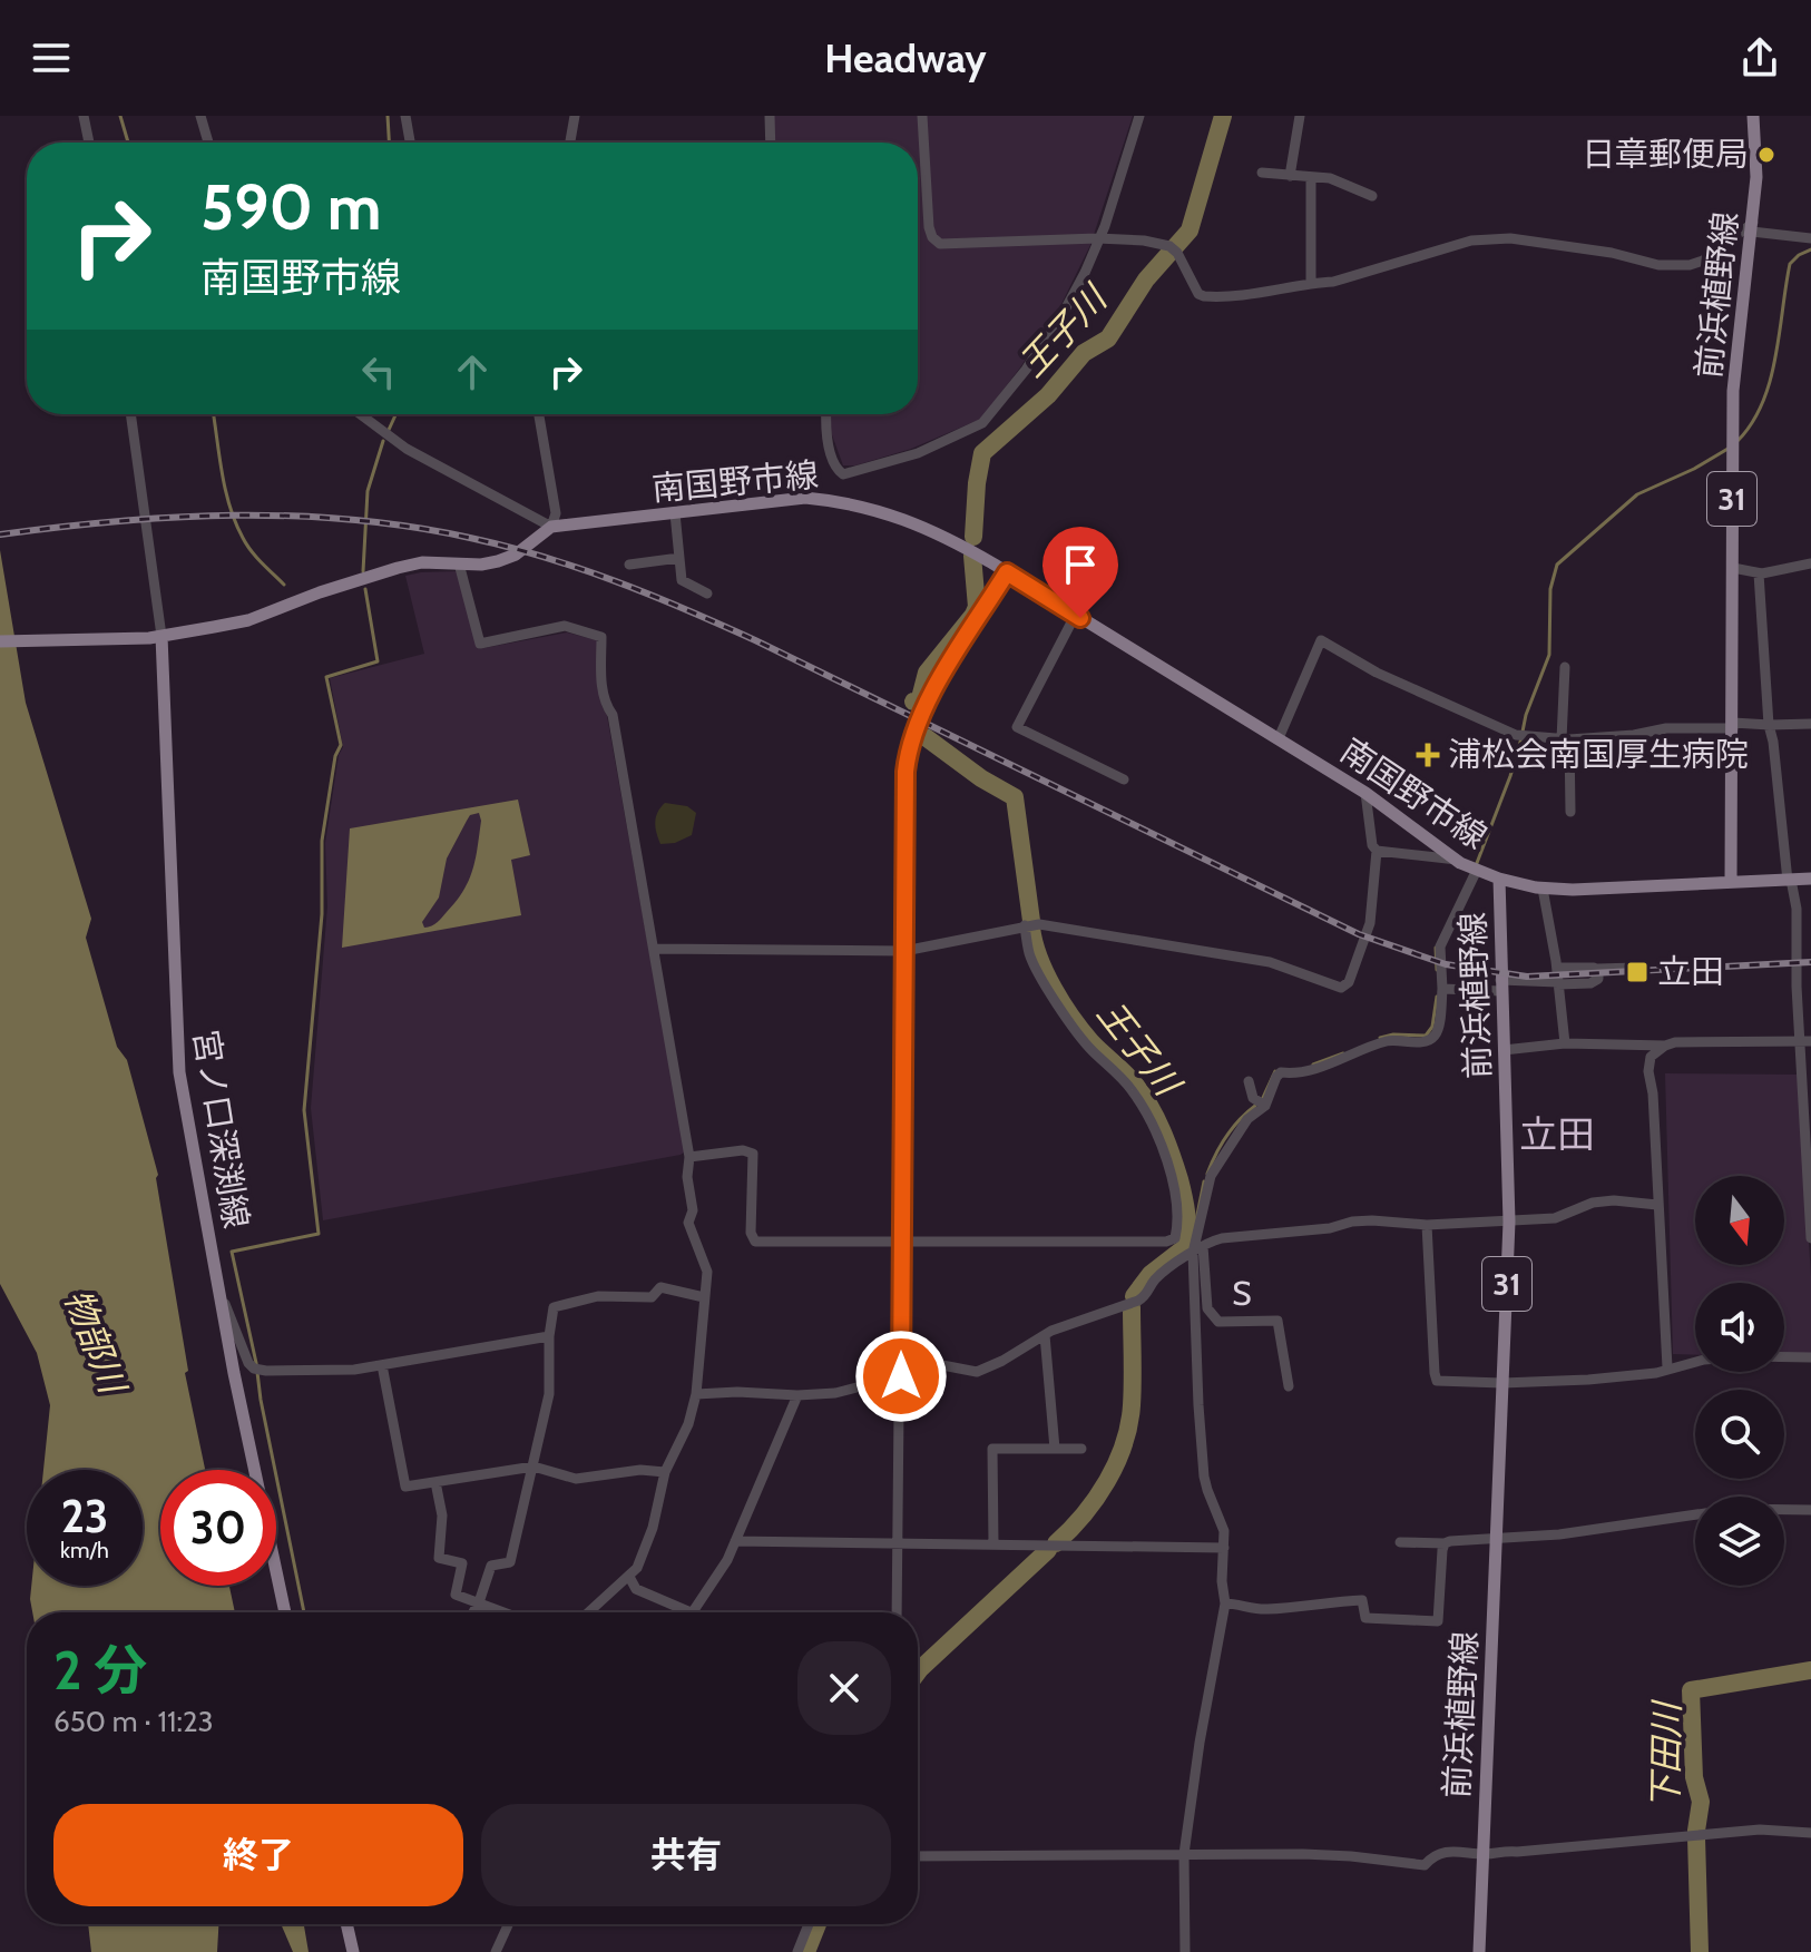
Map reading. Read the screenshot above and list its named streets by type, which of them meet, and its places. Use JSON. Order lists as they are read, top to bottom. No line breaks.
{"streets":{"main road":["前浜植野線","南国野市線","31","宮ノ口深渕線"],"street":["S"]},"crossings":[["前浜植野線","南国野市線"]],"districts":["立田"],"water":["王子川","物部川","下田川"],"places":{"other":["日章郵便局"],"health":["浦松会南国厚生病院"],"transit":["立田"]},"north":"bottom","page":{"header":"Headway","turn":["590 m","南国野市線"],"speed":"23 km/h","limit":"30","heading":["2 分","650 m · 11:23"],"buttons":["終了","共有"]}}
